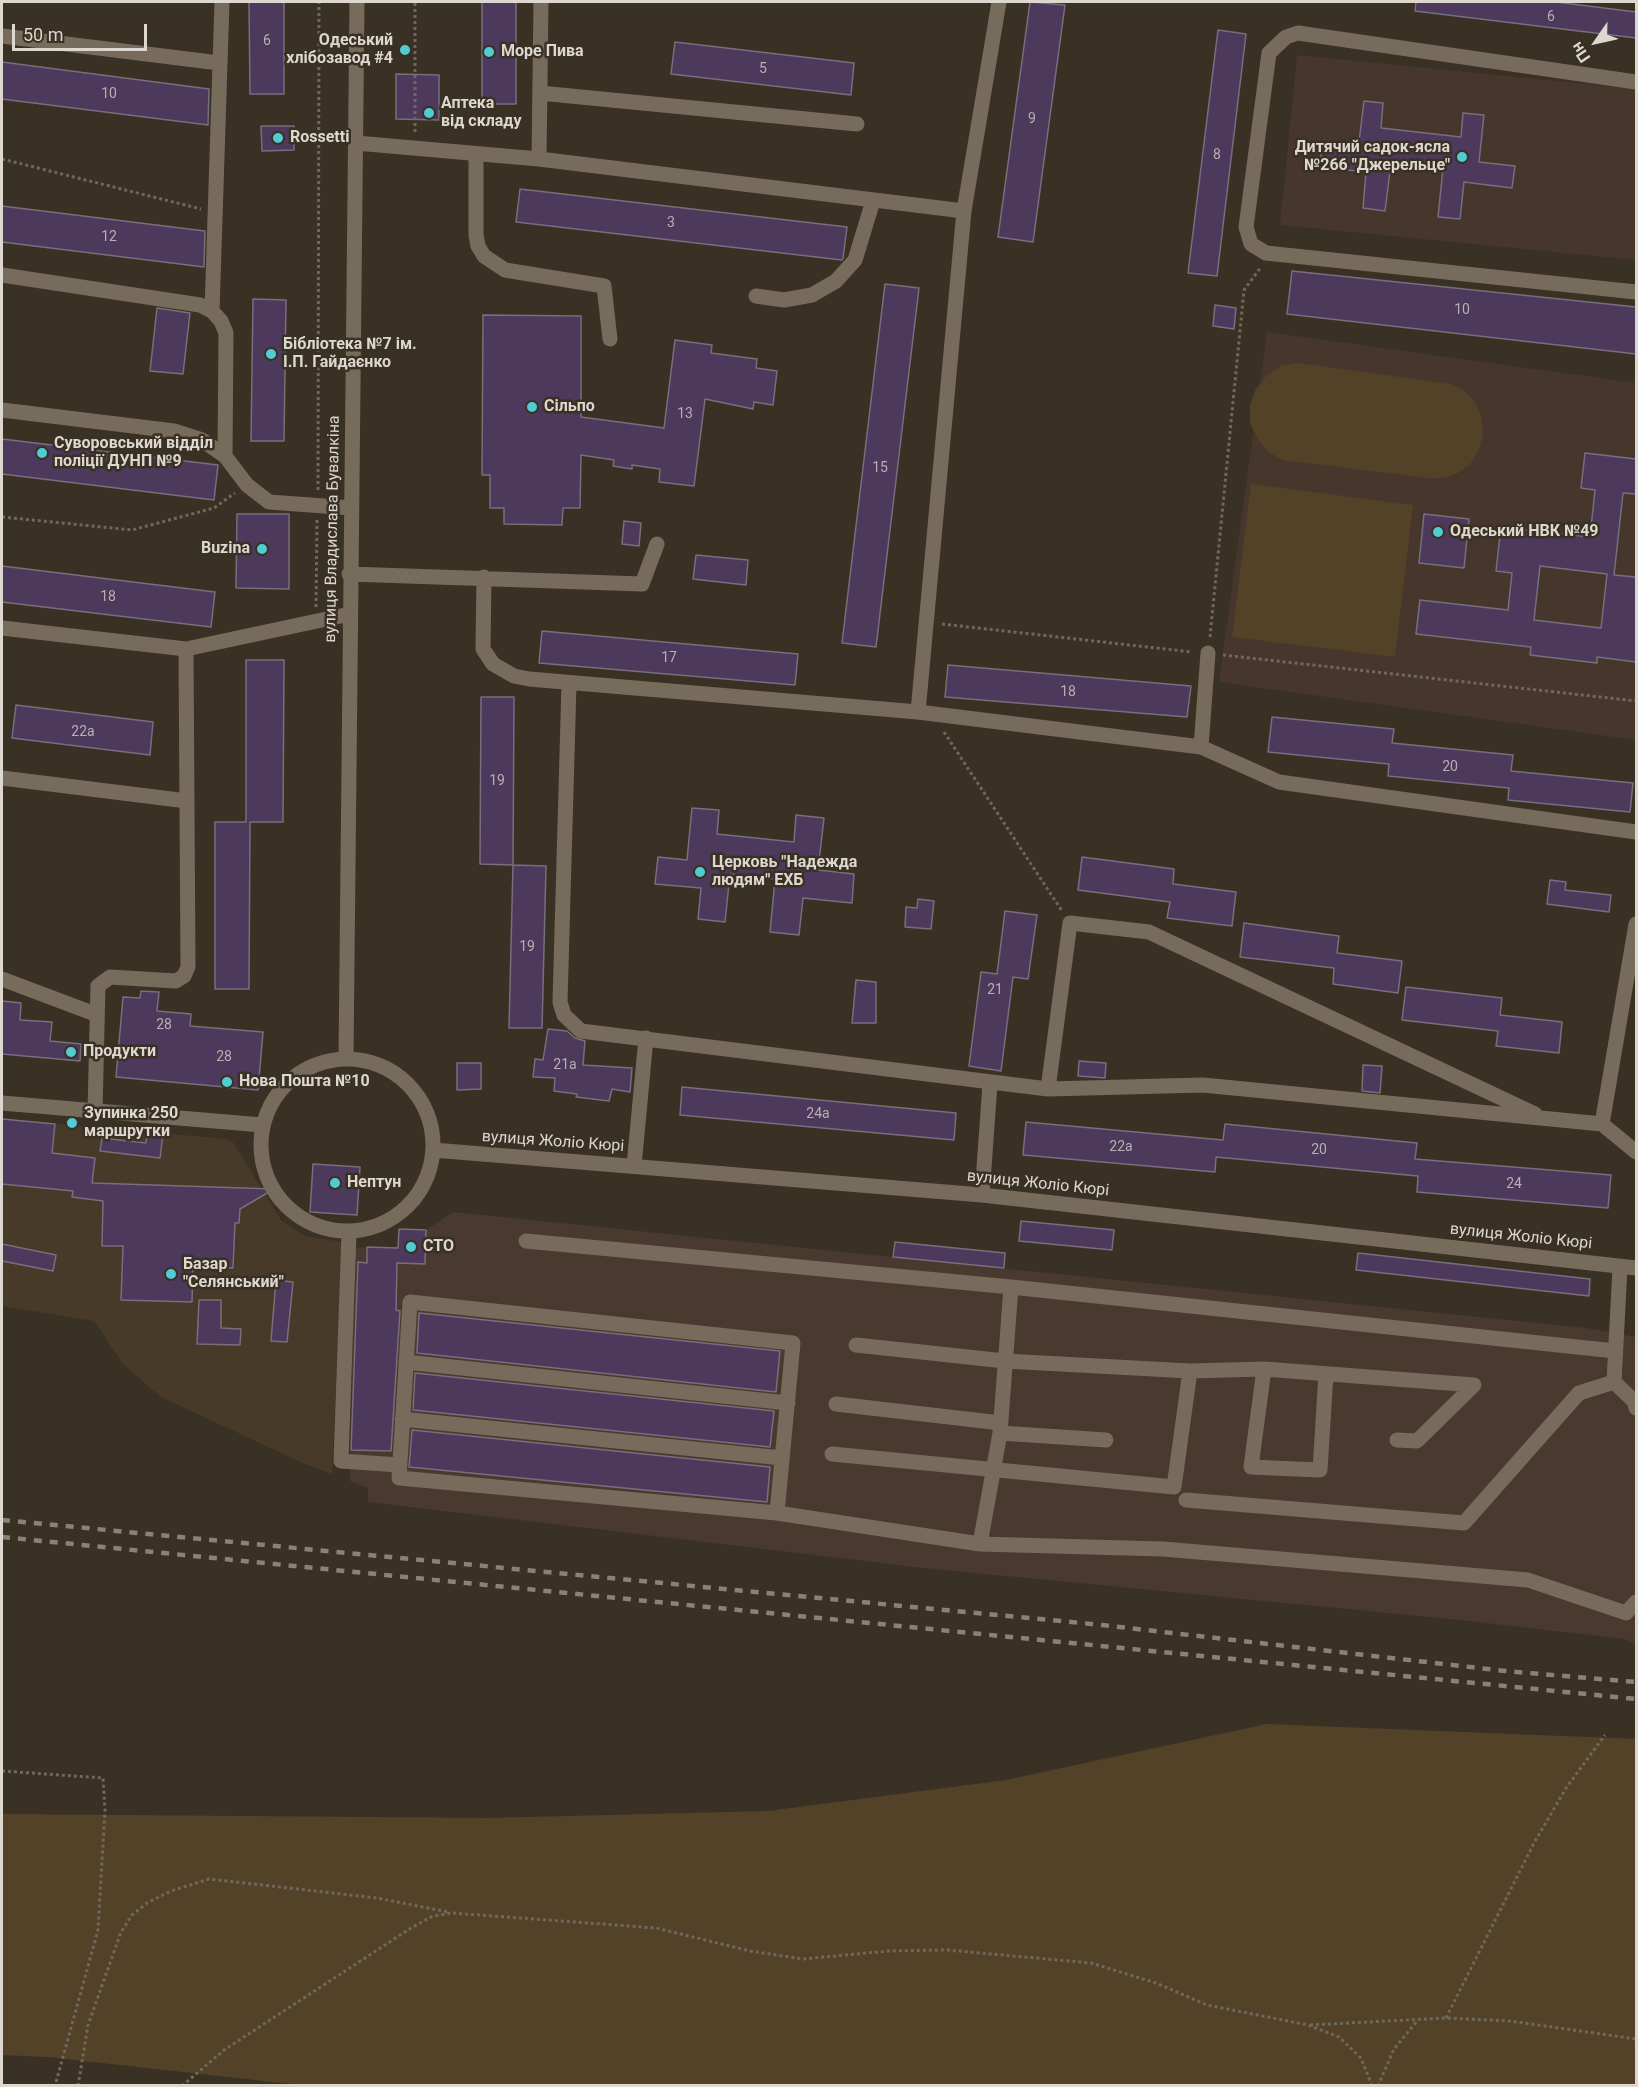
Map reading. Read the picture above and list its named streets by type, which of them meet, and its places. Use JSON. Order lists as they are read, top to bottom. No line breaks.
{"streets":{"street":["вулиця Владислава Бувалкіна","вулиця Жоліо Кюрі"]},"crossings":[["вулиця Владислава Бувалкіна","вулиця Жоліо Кюрі"]],"places":["Одеський хлібозавод #4","Море Пива","Аптека від складу","Rossetti","Дитячий садок-ясла №266 \"Джерельце\"","Бібліотека №7 ім. І.П. Гайдаєнко","Сільпо","Суворовський відділ поліції ДУНП №9","Одеський НВК №49","Buzina","Церковь \"Надежда людям\" ЕХБ","Продукти","Нова Пошта №10","Зупинка 250 маршрутки","Нептун","СТО","Базар \"Селянський\""],"house_numbers":["6","6","5","10","9","8","3","12","10","13","15","18","17","18","22а","20","19","19","21","28","28","21а","24а","22а","20","24"],"scale_bar":"50 m","north":"bottom left"}
